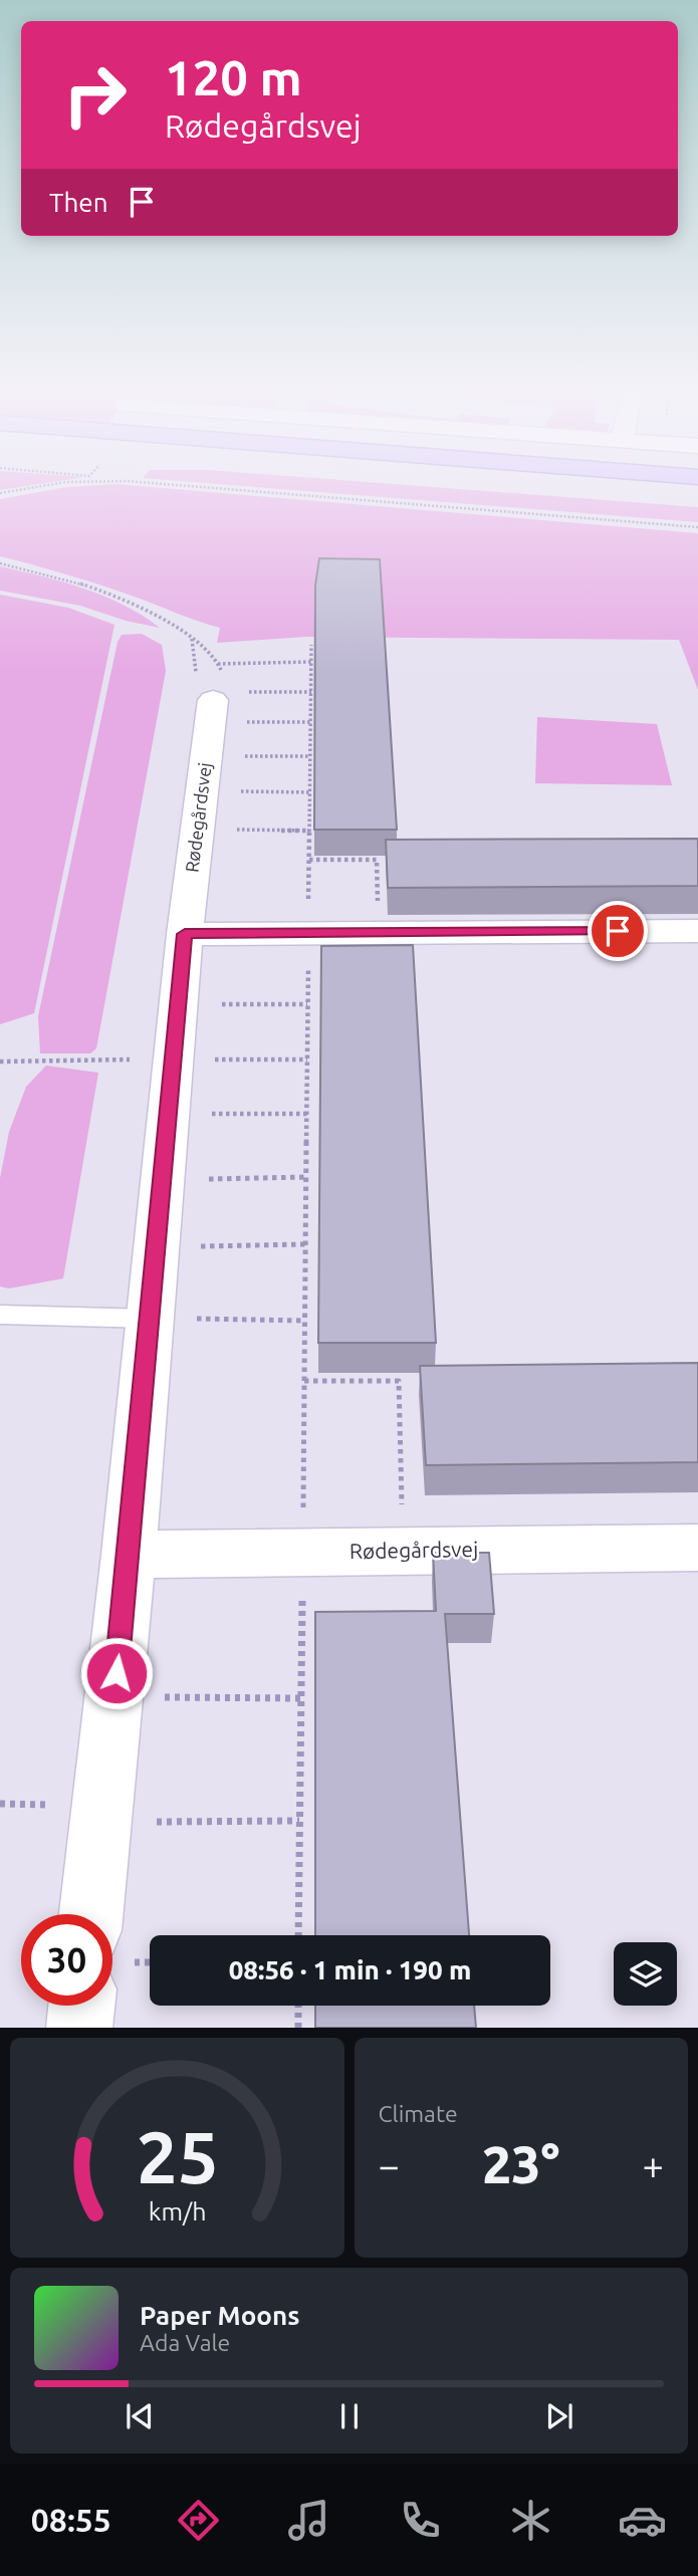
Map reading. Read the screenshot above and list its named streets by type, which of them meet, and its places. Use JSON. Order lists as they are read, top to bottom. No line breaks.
{"streets":{"street":["Rødegårdsvej"]},"page":{"turn":["120 m","Rødegårdsvej"],"then":"Then","limit":"30","trip":"08:56 · 1 min · 190 m","tile":"Climate","heat":["−","23°","+"],"song":["Paper Moons","Ada Vale"],"tabs":"08:55","gauge":["25","km/h"]}}
